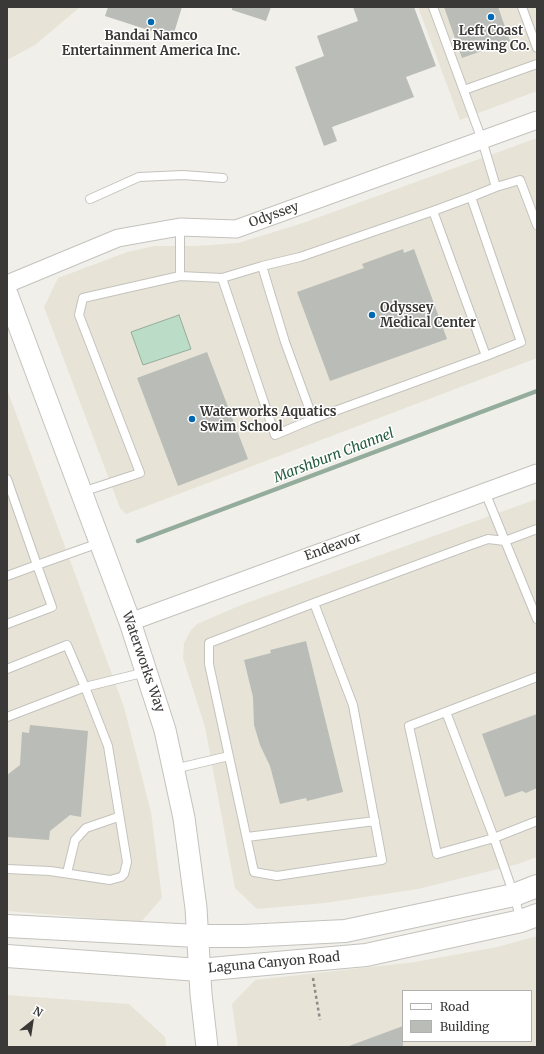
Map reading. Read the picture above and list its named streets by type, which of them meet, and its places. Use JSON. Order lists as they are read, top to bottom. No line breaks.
{"streets":{"main road":["Laguna Canyon Road"],"street":["Odyssey","Endeavor","Waterworks Way"]},"crossings":[["Endeavor","Waterworks Way"],["Waterworks Way","Laguna Canyon Road"]],"water":["Marshburn Channel"],"places":["Left Coast Brewing Co.","Bandai Namco Entertainment America Inc.","Odyssey Medical Center","Waterworks Aquatics Swim School"],"legend":["Road","Building"],"north":"top right"}
